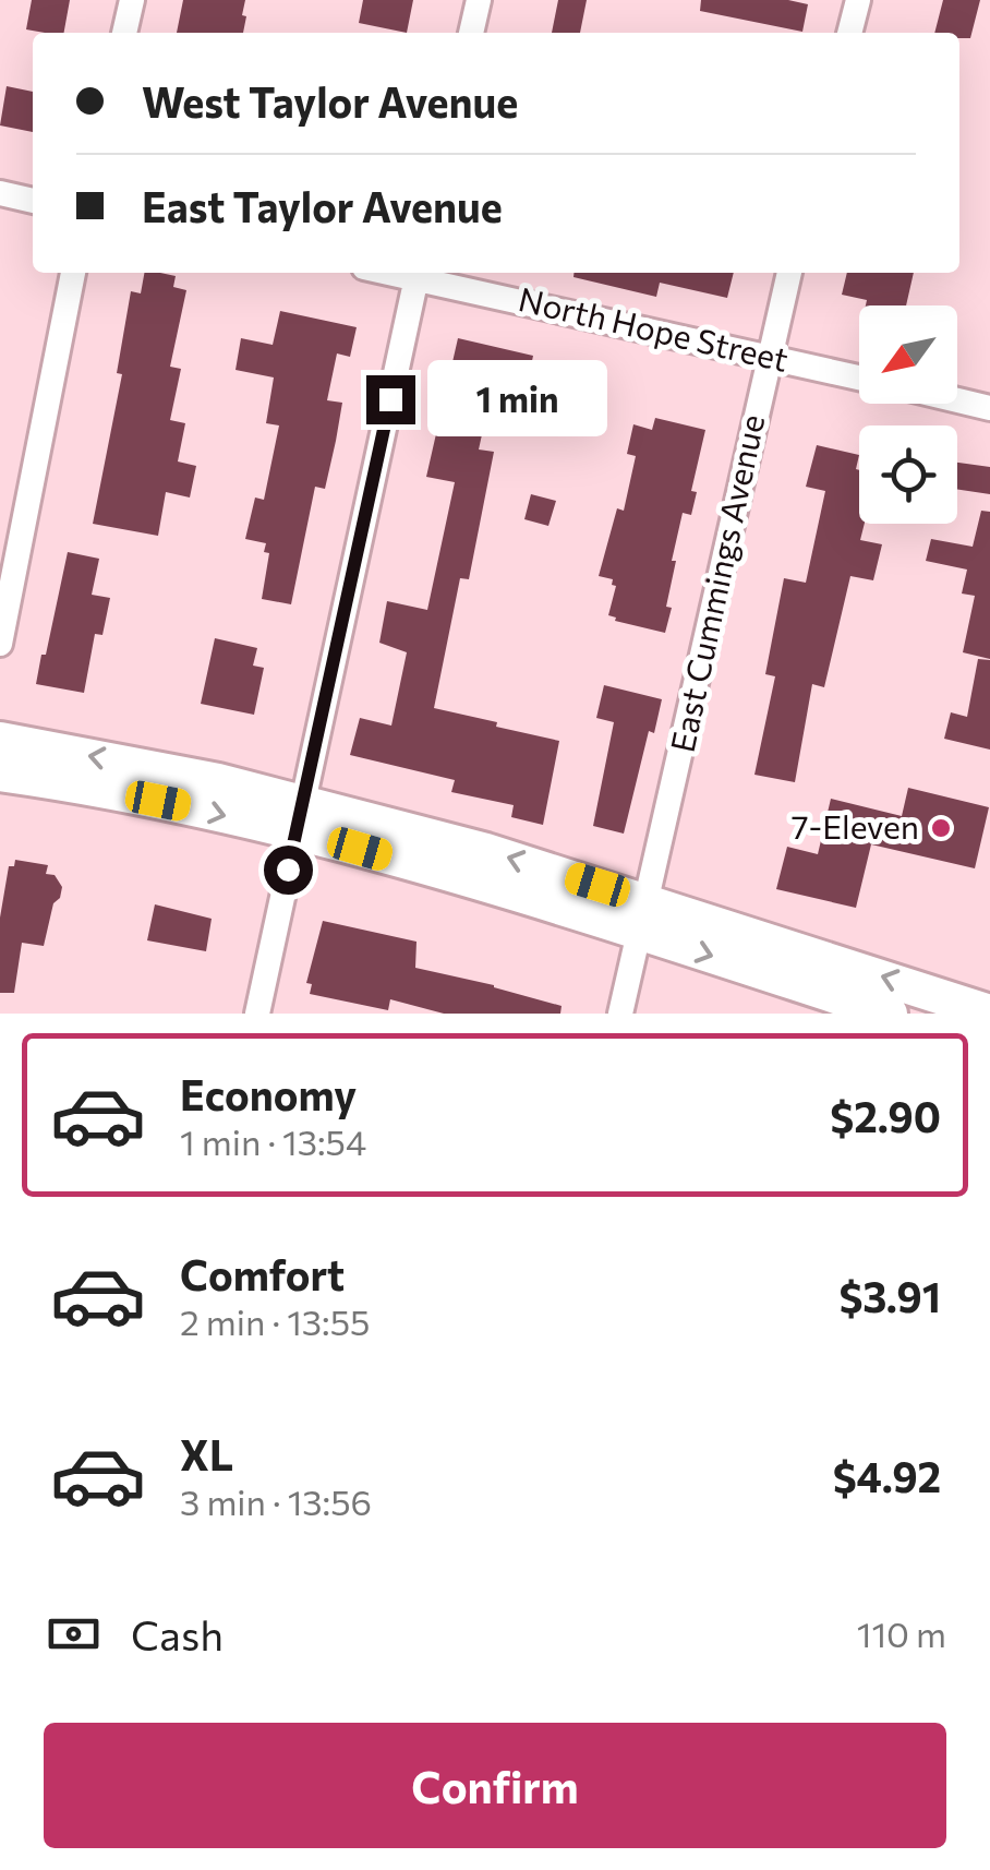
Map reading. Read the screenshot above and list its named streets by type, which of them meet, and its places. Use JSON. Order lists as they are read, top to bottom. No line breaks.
{"streets":{"street":["North Hope Street","East Cummings Avenue"]},"crossings":[["North Hope Street","East Cummings Avenue"]],"places":["7-Eleven"],"north":"bottom left","page":{"banner":["West Taylor Avenue","East Taylor Avenue"],"bubble":"1 min","list":[{"name":"Economy","note":"1 min · 13:54","value":"$2.90"},{"name":"Comfort","note":"2 min · 13:55","value":"$3.91"},{"name":"XL","note":"3 min · 13:56","value":"$4.92"}],"pay":["Cash","110 m"],"buttons":"Confirm"}}
